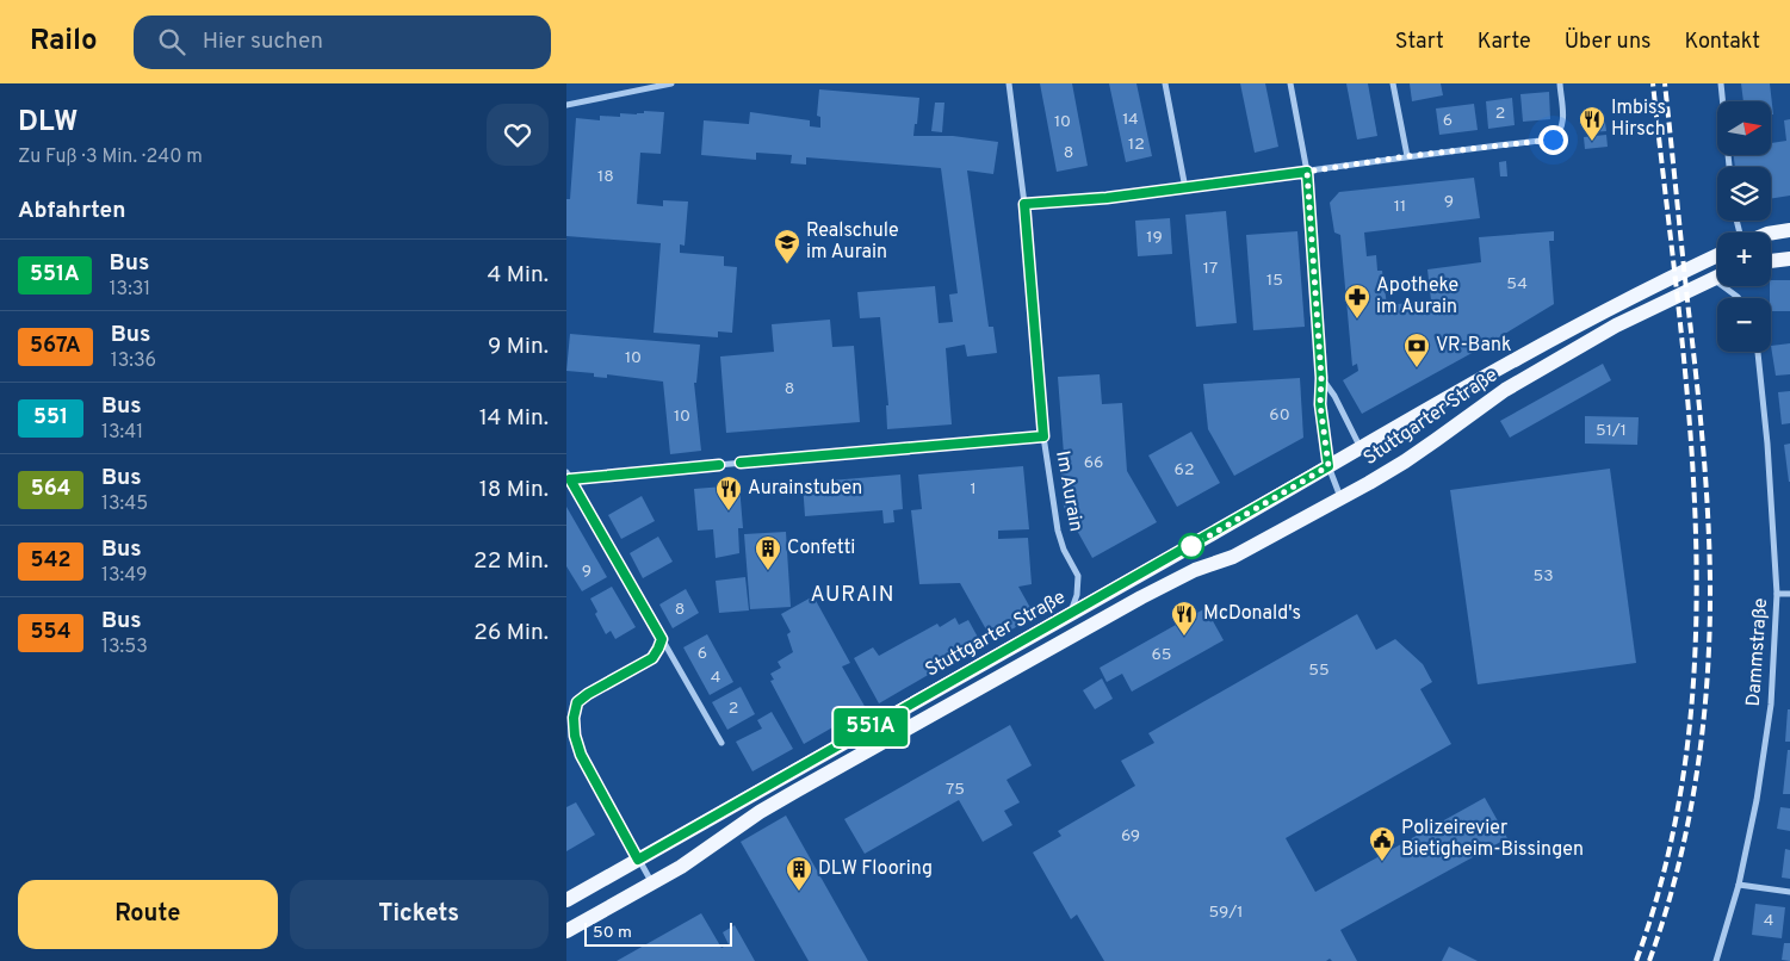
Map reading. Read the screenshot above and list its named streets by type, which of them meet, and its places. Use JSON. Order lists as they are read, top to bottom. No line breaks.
{"streets":{"main road":["Stuttgarter Straße"],"street":["Im Aurain","Dammstraße"]},"crossings":[["Stuttgarter Straße","Im Aurain"]],"districts":["AURAIN"],"places":{"restaurant":["Imbiss Hirsch","Aurainstuben","McDonald's"],"school or university":["Realschule im Aurain"],"pharmacy":["Apotheke im Aurain"],"bank":["VR-Bank"],"building":["Confetti","DLW Flooring"],"public building":["Polizeirevier Bietigheim-Bissingen"]},"lines":["bus line 551A"],"house_numbers":["2","14","6","10","12","8","18","9","11","19","17","15","54","10","8","60","10","51/1","66","62","1","9","53","8","6","65","55","4","2","75","69","59/1","4"],"scale_bar":"50 m","north":"right","page":{"header":"Railo","search":"Hier suchen","nav":["Start","Karte","Über uns","Kontakt"],"heading":[["DLW","Zu Fuß · 3 Min. · 240 m"],"Abfahrten"],"on_map":"551A","map_buttons":["+","−"],"list":[{"mark":"551A","name":"Bus","note":"13:31","value":"4 Min."},{"mark":"567A","name":"Bus","note":"13:36","value":"9 Min."},{"mark":"551","name":"Bus","note":"13:41","value":"14 Min."},{"mark":"564","name":"Bus","note":"13:45","value":"18 Min."},{"mark":"542","name":"Bus","note":"13:49","value":"22 Min."},{"mark":"554","name":"Bus","note":"13:53","value":"26 Min."}],"buttons":["Route","Tickets"],"scale":"50 m"}}
